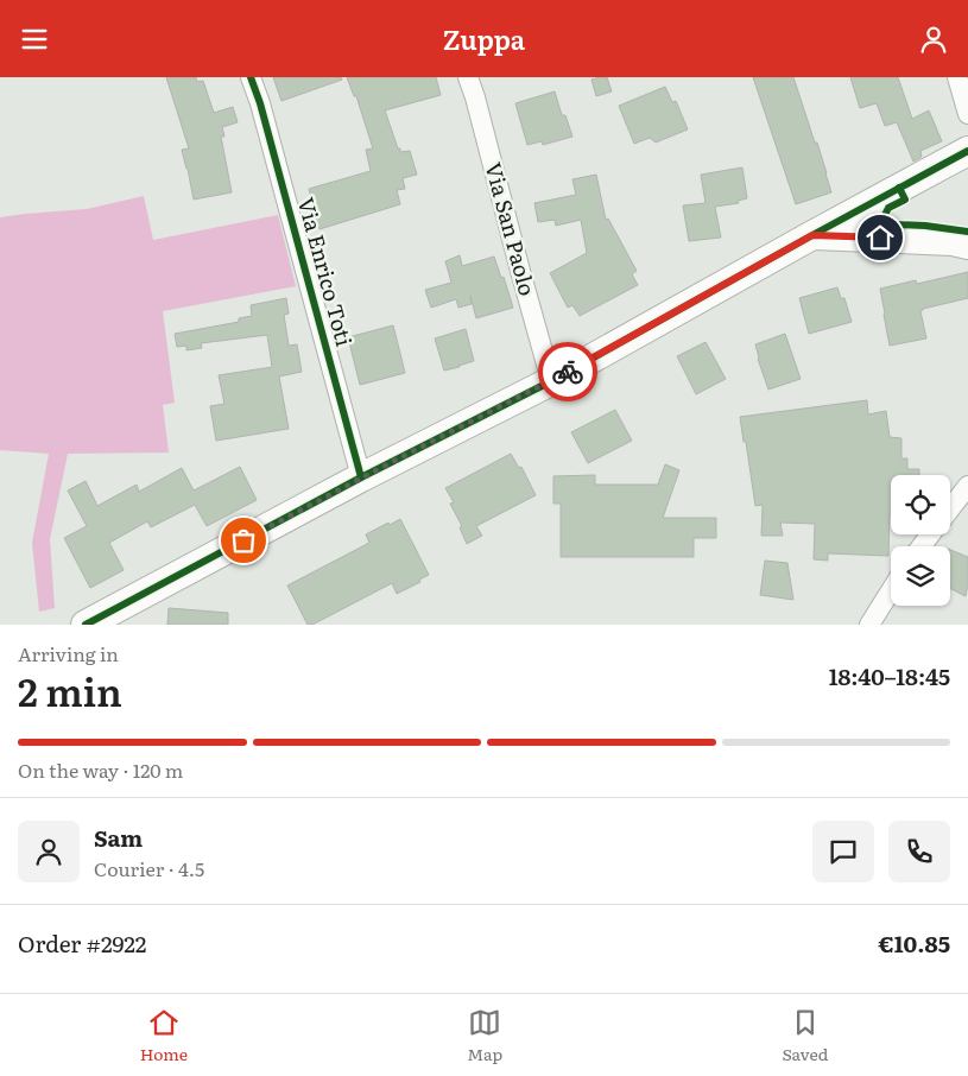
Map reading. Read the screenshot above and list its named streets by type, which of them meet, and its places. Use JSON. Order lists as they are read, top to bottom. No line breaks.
{"streets":{"street":["Via San Paolo","Via Enrico Toti"]},"page":{"header":"Zuppa","heading":["2 min","Arriving in","18:40–18:45"],"panel":["Sam","Courier · 4.5","Order #2922","€10.85"],"bar":"On the way · 120 m","tabs":["Home","Map","Saved"]}}
